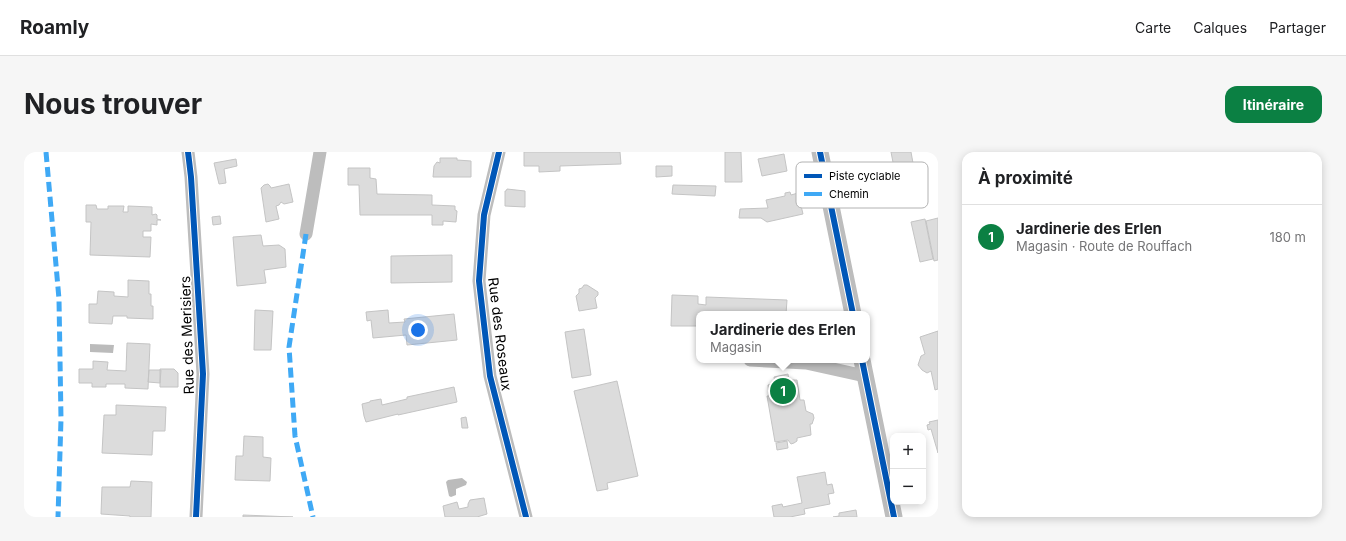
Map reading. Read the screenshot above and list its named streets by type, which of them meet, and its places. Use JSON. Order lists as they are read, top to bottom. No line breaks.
{"streets":{"street":["Rue des Roseaux","Rue des Merisiers"]},"legend":["Piste cyclable","Chemin"],"page":{"header":"Roamly","nav":["Carte","Calques","Partager"],"buttons":"Itinéraire","title":"Nous trouver","heading":"À proximité","list":[{"mark":"1","name":"Jardinerie des Erlen","note":"Magasin · Route de Rouffach","value":"180 m"}],"popup":["Jardinerie des Erlen","Magasin"],"pins":"1","map_buttons":["+","−"]}}
